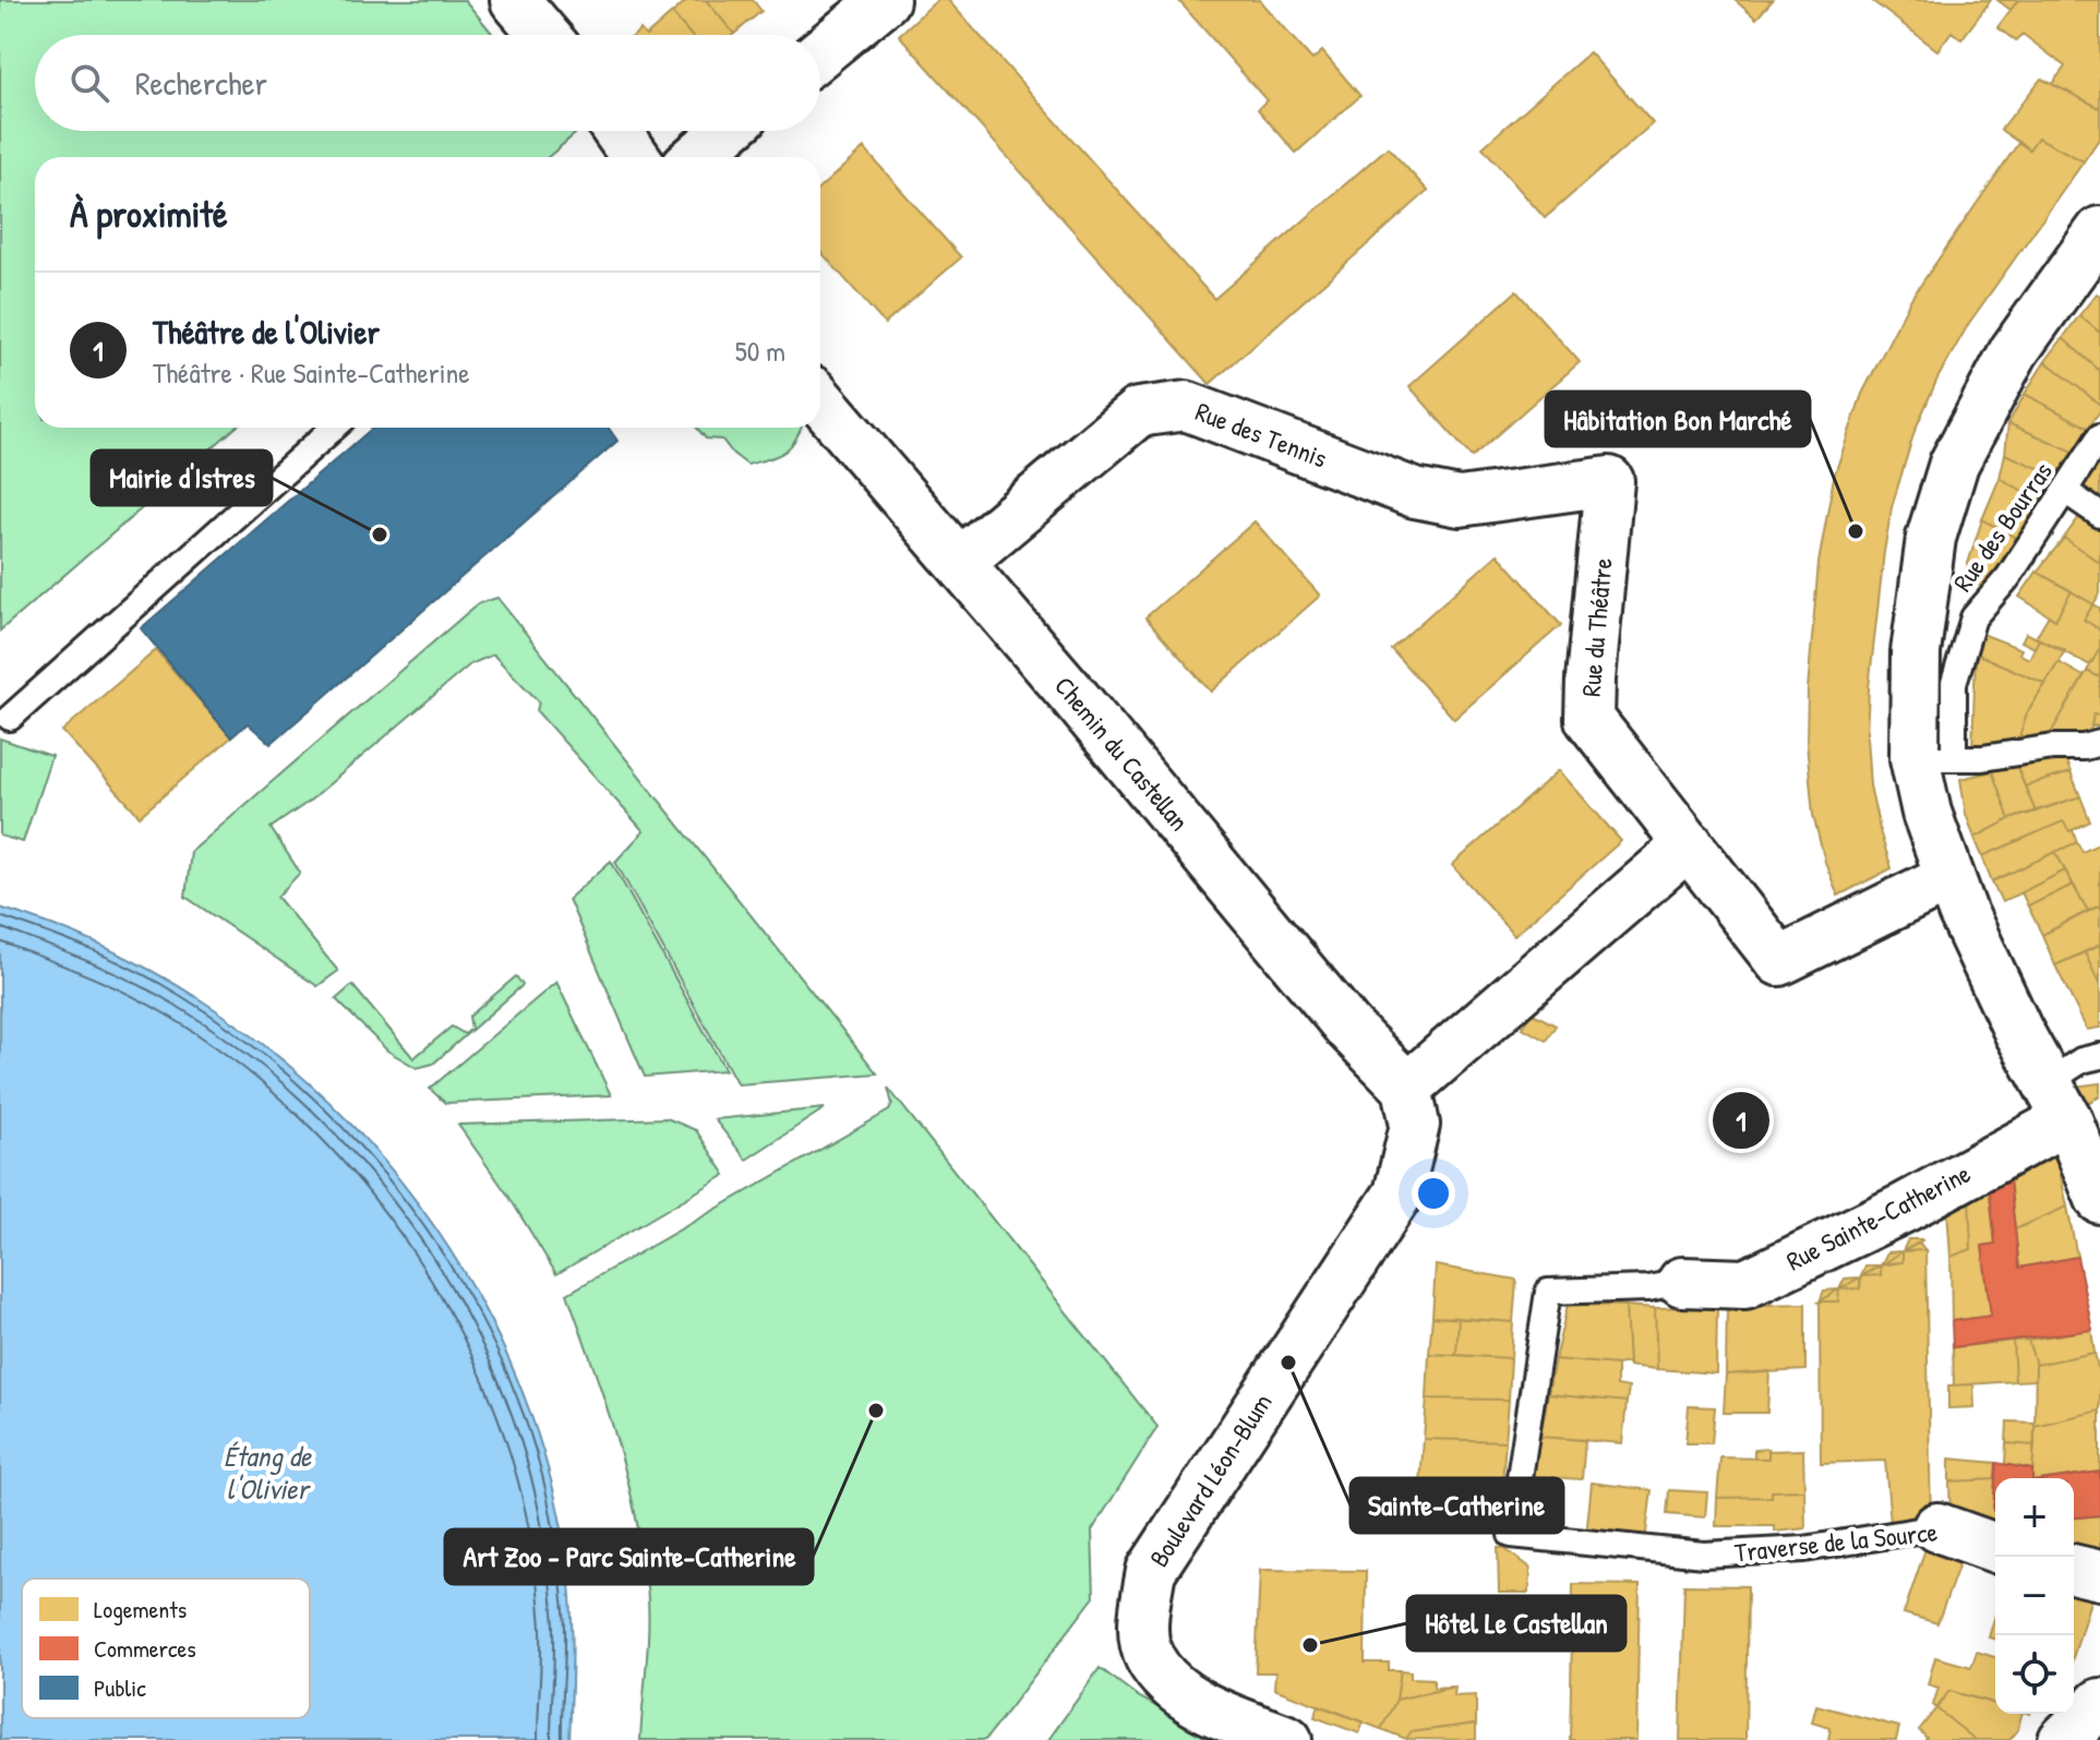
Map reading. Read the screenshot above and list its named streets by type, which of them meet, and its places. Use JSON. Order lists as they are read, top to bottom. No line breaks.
{"streets":{"street":["Rue des Tennis","Rue du Théâtre","Chemin du Castellan","Rue Sainte-Catherine","Boulevard Léon-Blum","Traverse de la Source"],"lane":["Rue des Bourras"]},"crossings":[["Rue des Tennis","Rue du Théâtre"],["Rue des Tennis","Chemin du Castellan"],["Chemin du Castellan","Boulevard Léon-Blum"],["Rue Sainte-Catherine","Traverse de la Source"]],"water":["Étang de l'Olivier"],"places":["Hâbitation Bon Marché","Mairie d'Istres","Sainte-Catherine","Art Zoo - Parc Sainte-Catherine","Hôtel Le Castellan"],"legend":["Logements","Commerces","Public"],"page":{"search":"Rechercher","heading":"À proximité","list":[{"mark":"1","name":"Théâtre de l'Olivier","note":"Théâtre · Rue Sainte-Catherine","value":"50 m"}],"pins":"1","map_buttons":["+","−"]}}
